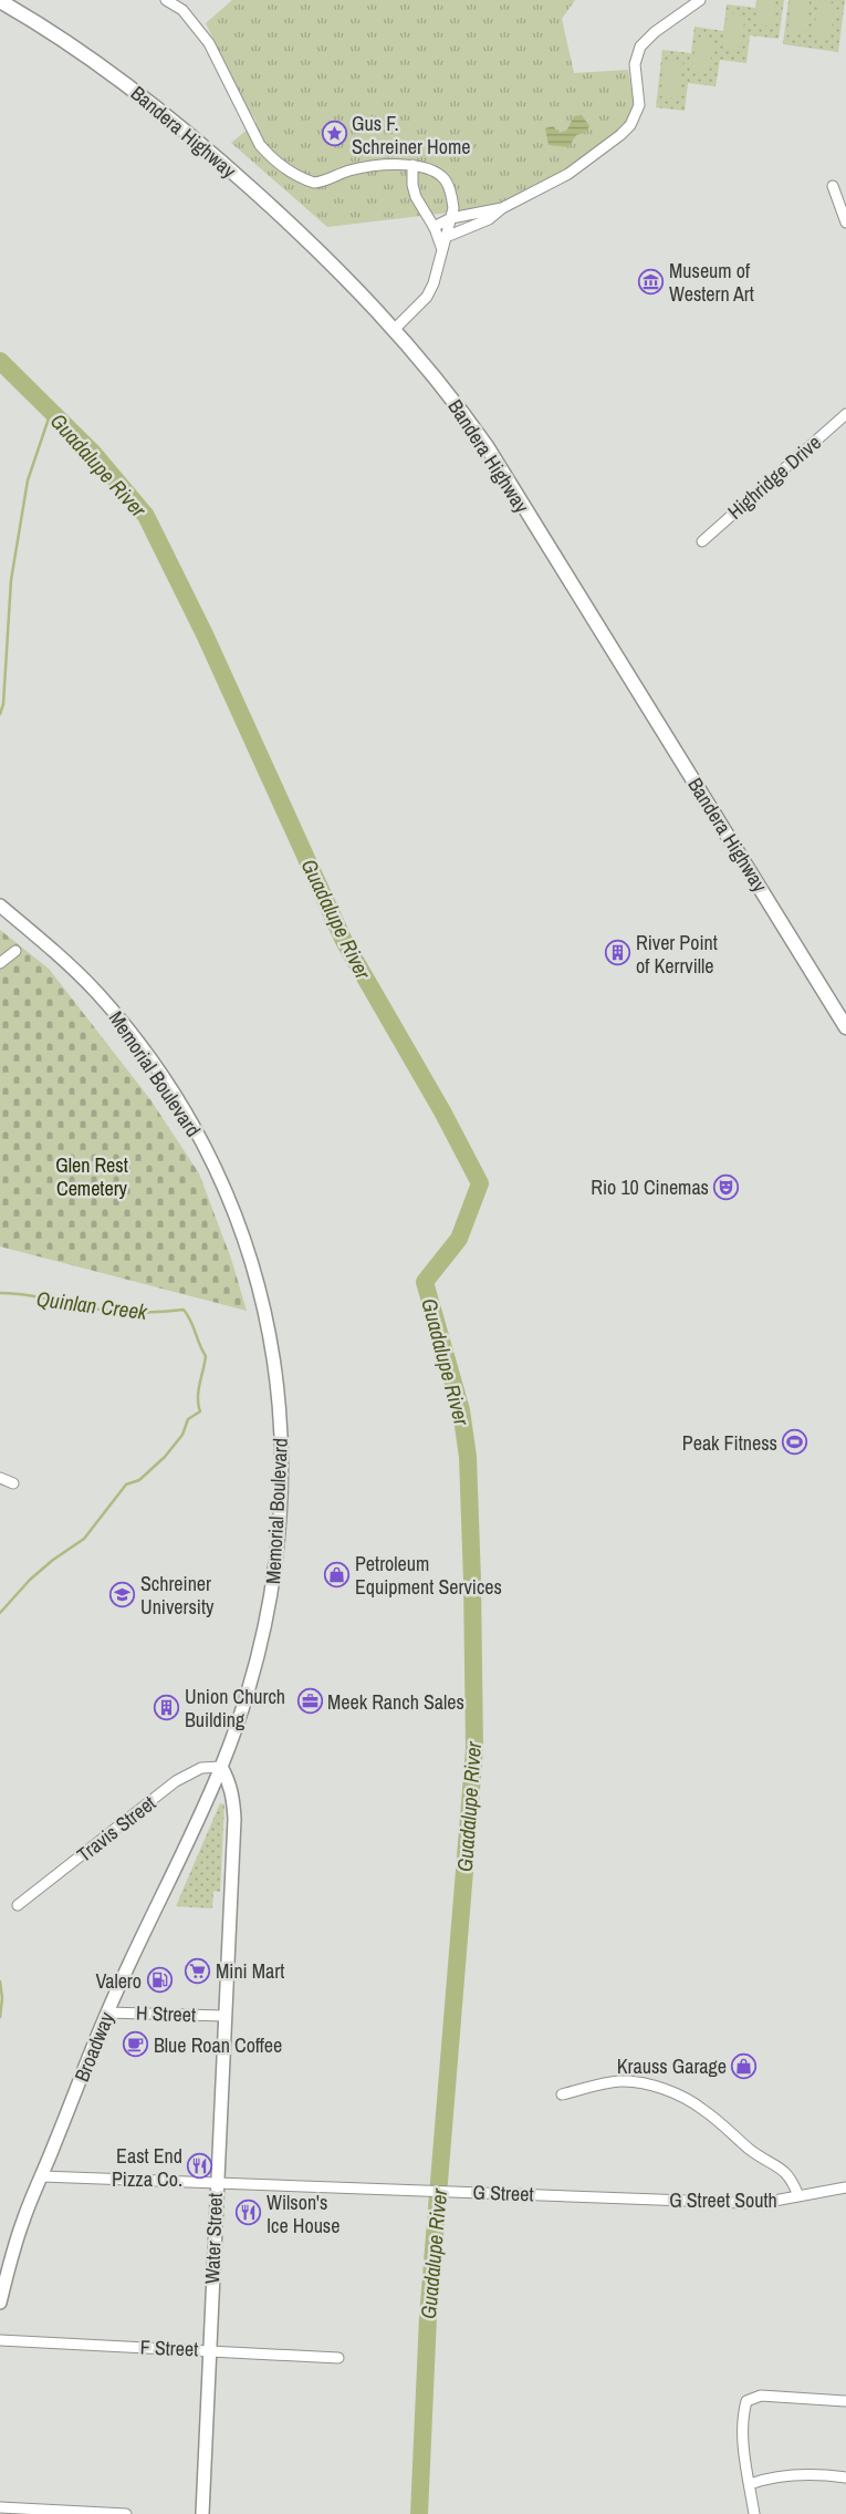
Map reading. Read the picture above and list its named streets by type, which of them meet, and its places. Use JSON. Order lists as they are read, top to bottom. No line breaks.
{"streets":{"main road":["Bandera Highway","Memorial Boulevard","Broadway","Water Street"],"street":["Highridge Drive","Travis Street","H Street","G Street","G Street South","F Street"]},"crossings":[["Memorial Boulevard","Travis Street"],["Memorial Boulevard","Broadway"],["Memorial Boulevard","Water Street"],["Travis Street","Broadway"],["Travis Street","Water Street"],["H Street","Broadway"],["H Street","Water Street"],["Broadway","G Street"],["Broadway","Water Street"],["G Street","G Street South"],["G Street","Water Street"],["Water Street","F Street"]],"water":["Guadalupe River","Quinlan Creek"],"parks":["Glen Rest Cemetery"],"places":{"place":["Gus F. Schreiner Home"],"museum":["Museum of Western Art"],"building":["River Point of Kerrville","Union Church Building"],"theatre":["Rio 10 Cinemas"],"sports":["Peak Fitness"],"shop":["Petroleum Equipment Services","Krauss Garage"],"school or university":["Schreiner University"],"office":["Meek Ranch Sales"],"supermarket":["Mini Mart"],"fuel station":["Valero"],"cafe":["Blue Roan Coffee"],"restaurant":["East End Pizza Co.","Wilson's Ice House"]}}
